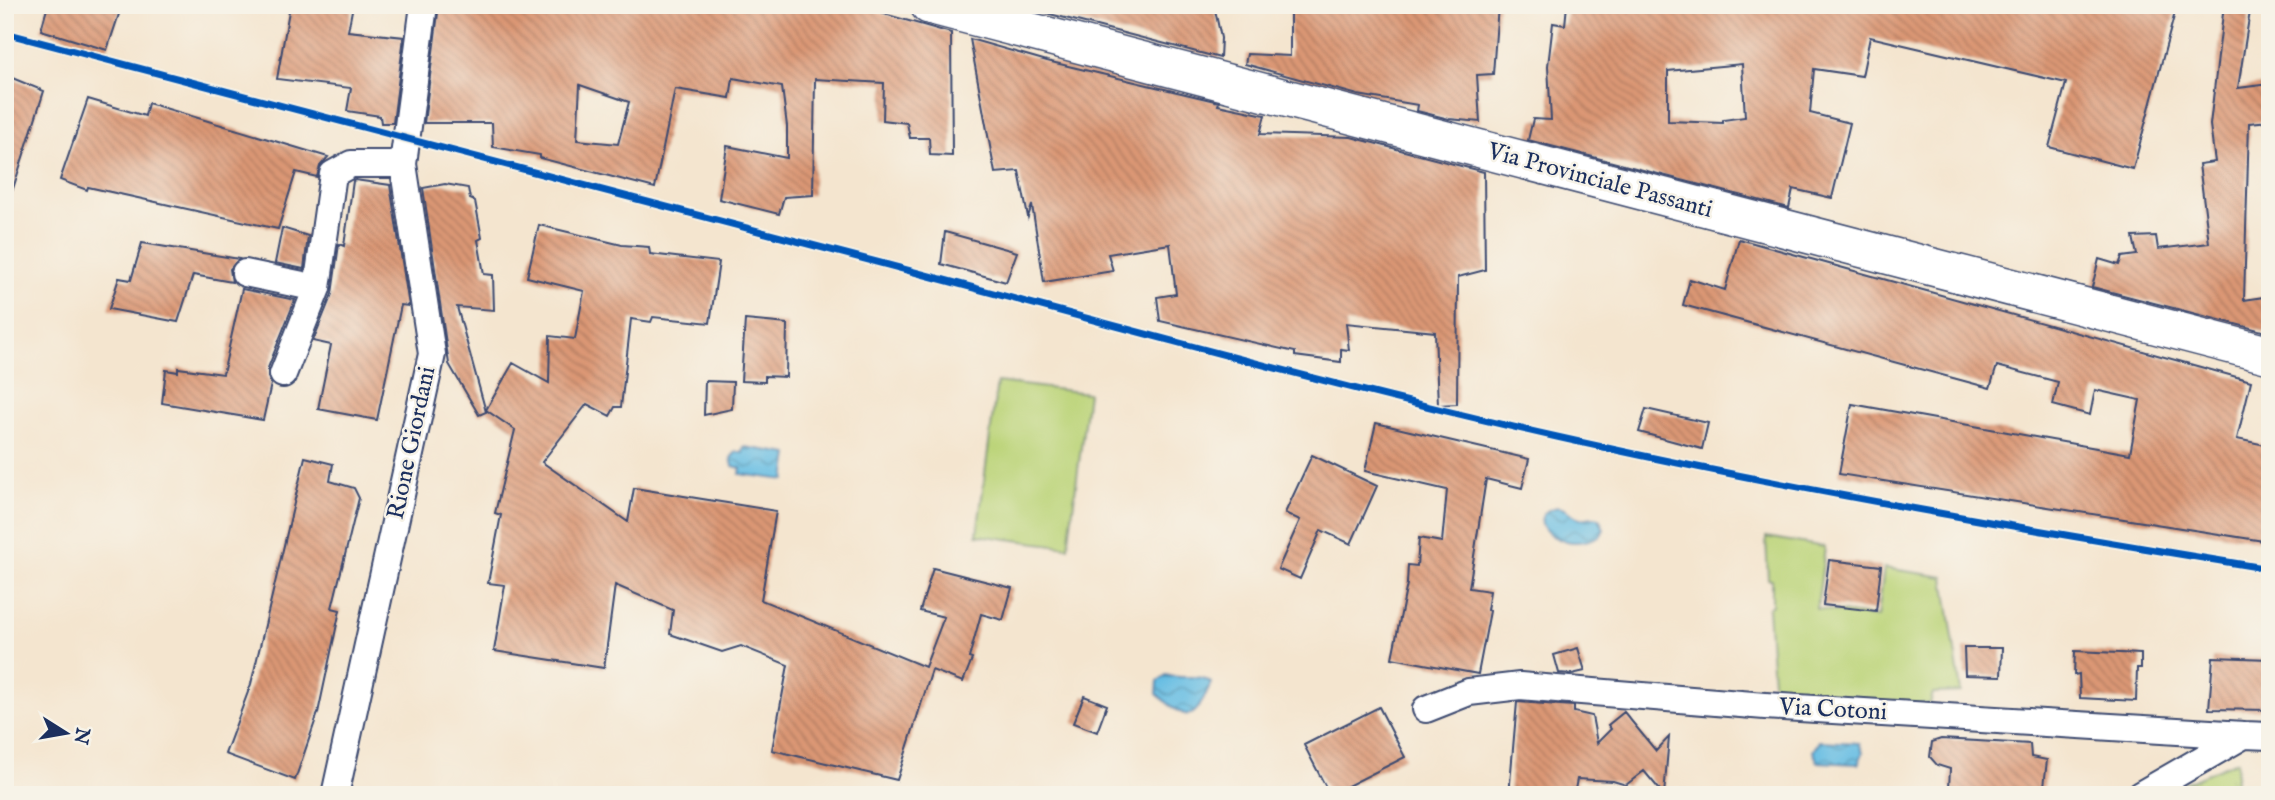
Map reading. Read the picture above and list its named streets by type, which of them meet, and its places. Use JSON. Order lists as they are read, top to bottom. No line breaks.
{"streets":{"main road":["Via Provinciale Passanti"],"street":["Rione Giordani","Via Cotoni"]},"north":"right"}
